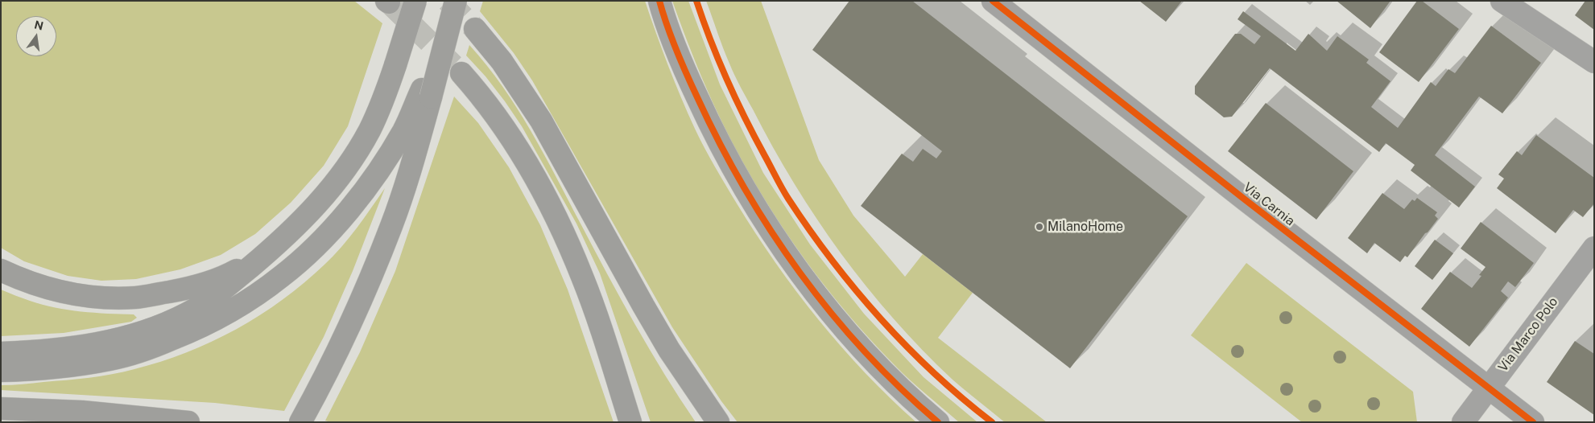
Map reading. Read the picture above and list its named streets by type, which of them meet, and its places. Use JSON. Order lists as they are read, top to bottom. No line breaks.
{"streets":{"street":["Via Carnia","Via Marco Polo"]},"crossings":[["Via Carnia","Via Marco Polo"]],"places":["MilanoHome"],"north":"top"}
